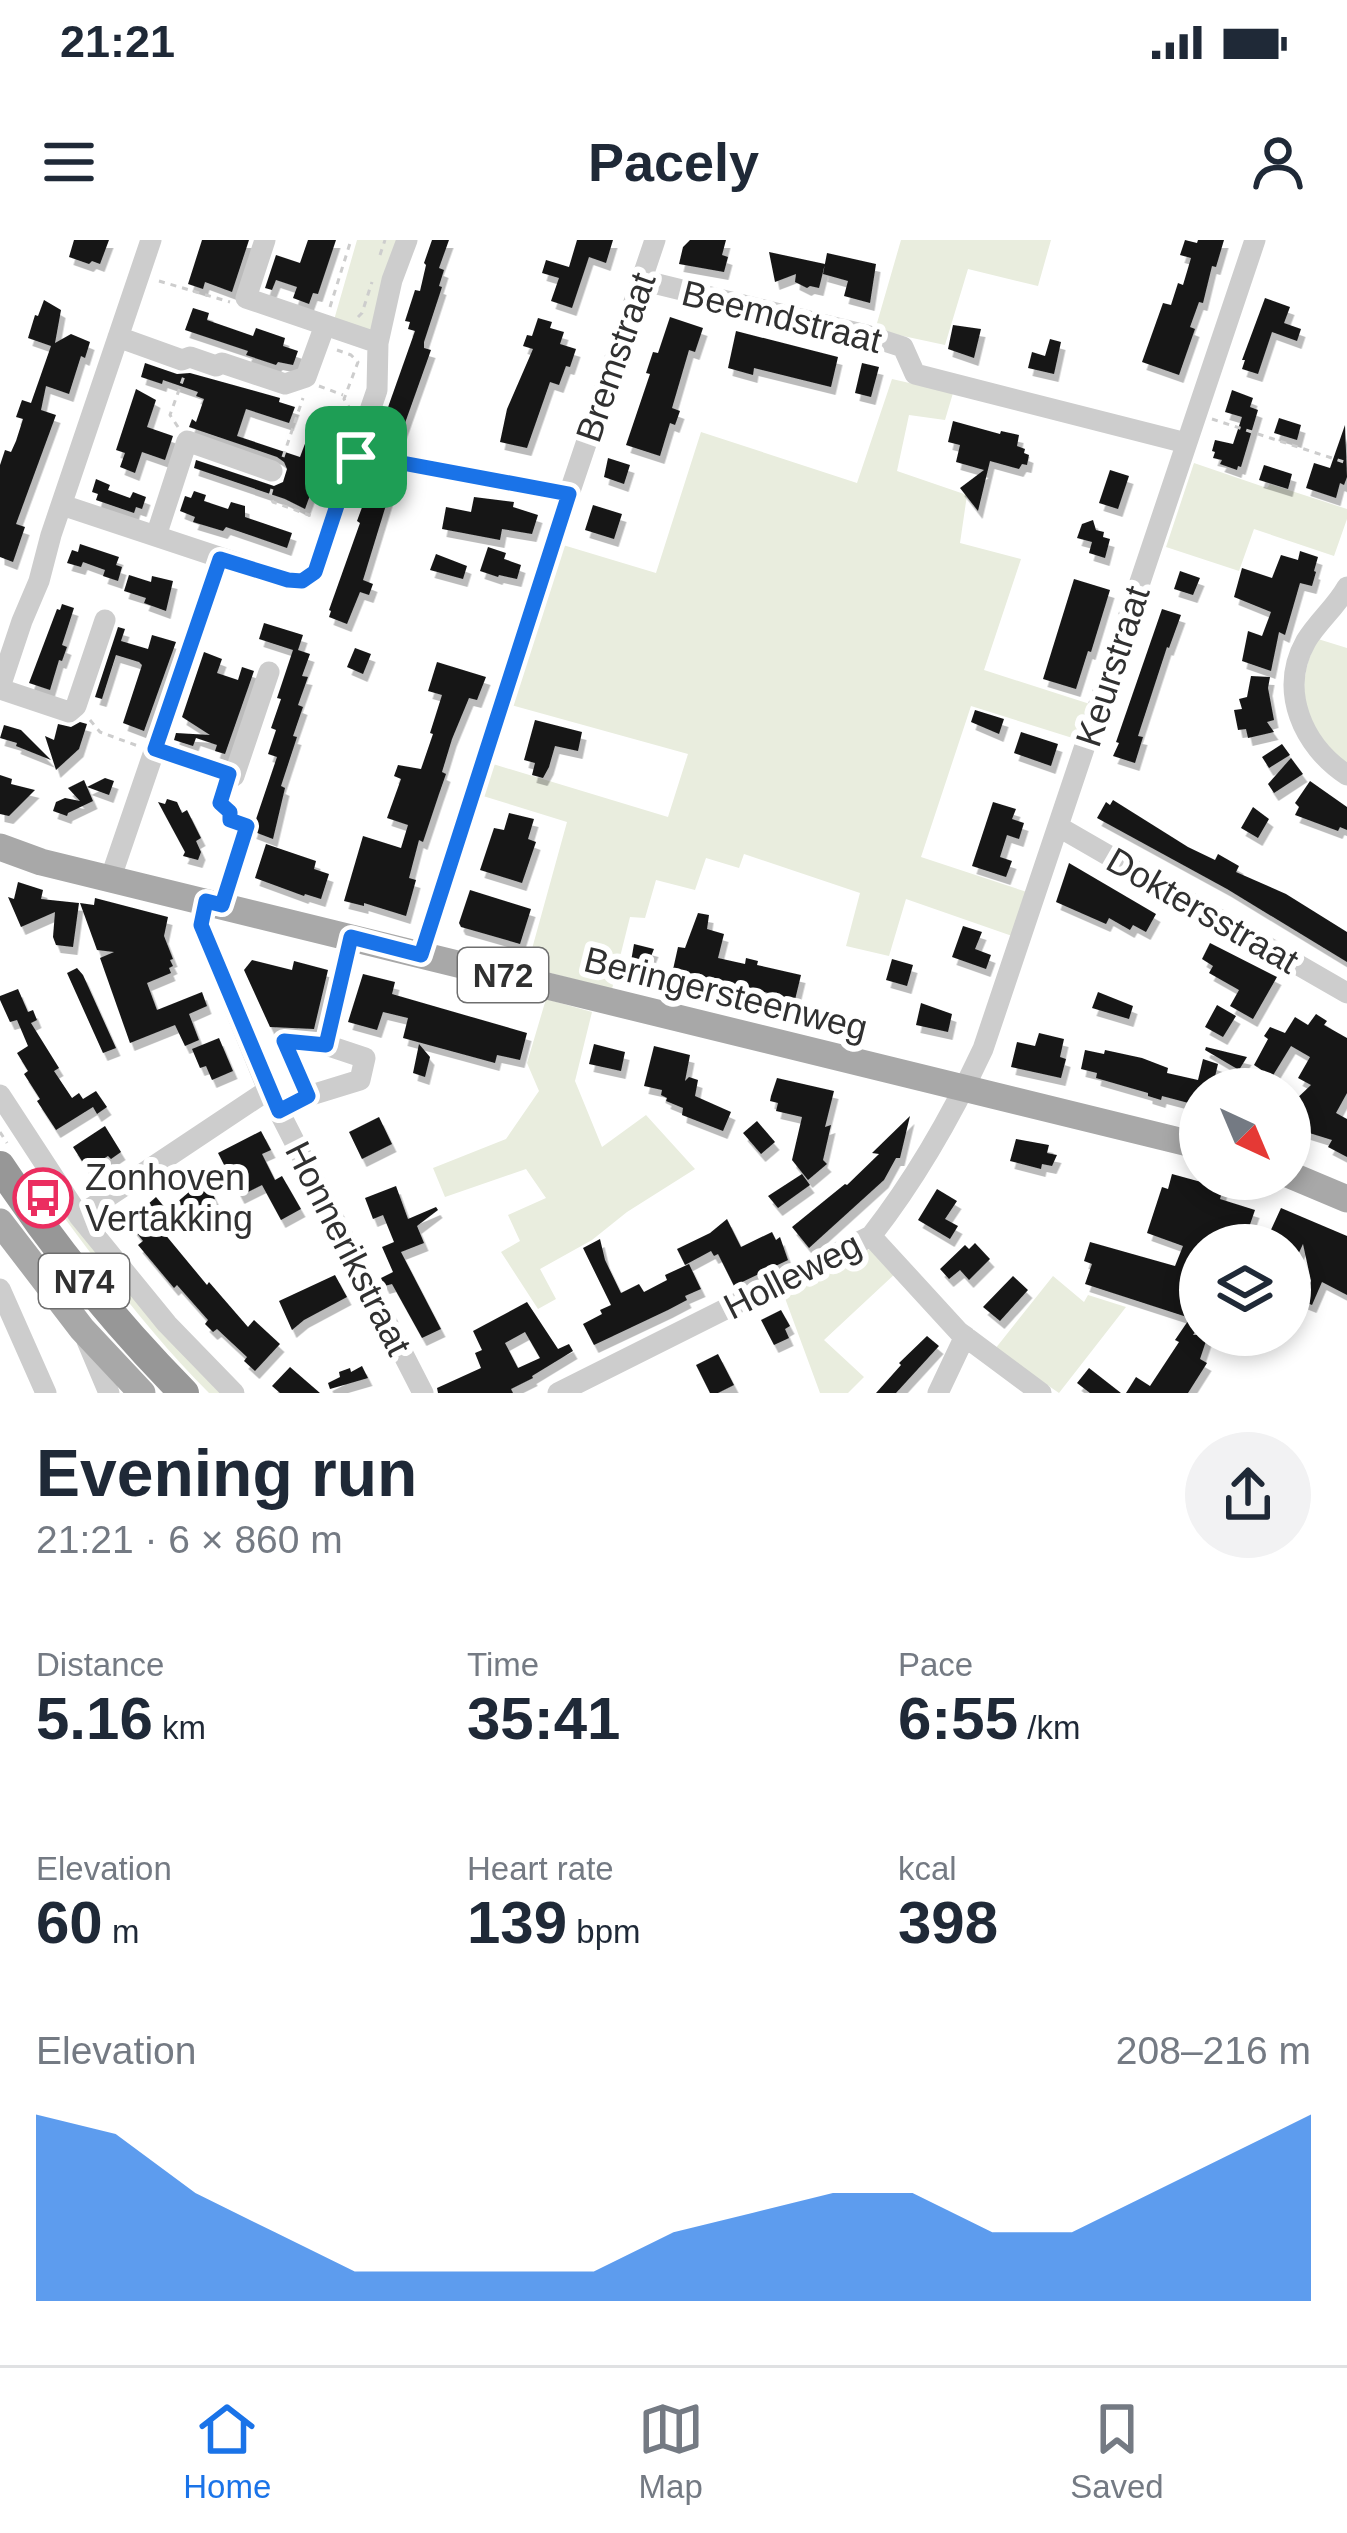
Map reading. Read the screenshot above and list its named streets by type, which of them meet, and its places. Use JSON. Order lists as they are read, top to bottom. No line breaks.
{"streets":{"highway":["N74"],"main road":["N72","Beringersteenweg"],"street":["Beemdstraat","Bremstraat","Keurstraat","Doktersstraat","Honnerikstraat","Holleweg"]},"crossings":[["Beemdstraat","Bremstraat"],["Beemdstraat","Keurstraat"],["Bremstraat","Beringersteenweg"],["Keurstraat","Doktersstraat"],["Keurstraat","Beringersteenweg"],["Keurstraat","Holleweg"],["Beringersteenweg","Honnerikstraat"],["Beringersteenweg","Holleweg"]],"places":{"bus stop":["Zonhoven Vertakking"]},"north":"bottom right","page":{"status":"21:21","header":"Pacely","heading":["Evening run","21:21 · 6 × 860 m"],"stats":[["Distance","5.16 km"],["Time","35:41"],["Pace","6:55 /km"],["Elevation","60 m"],["Heart rate","139 bpm"],["kcal","398"]],"chart":["Elevation","208–216 m"],"tabs":["Home","Map","Saved"]}}
